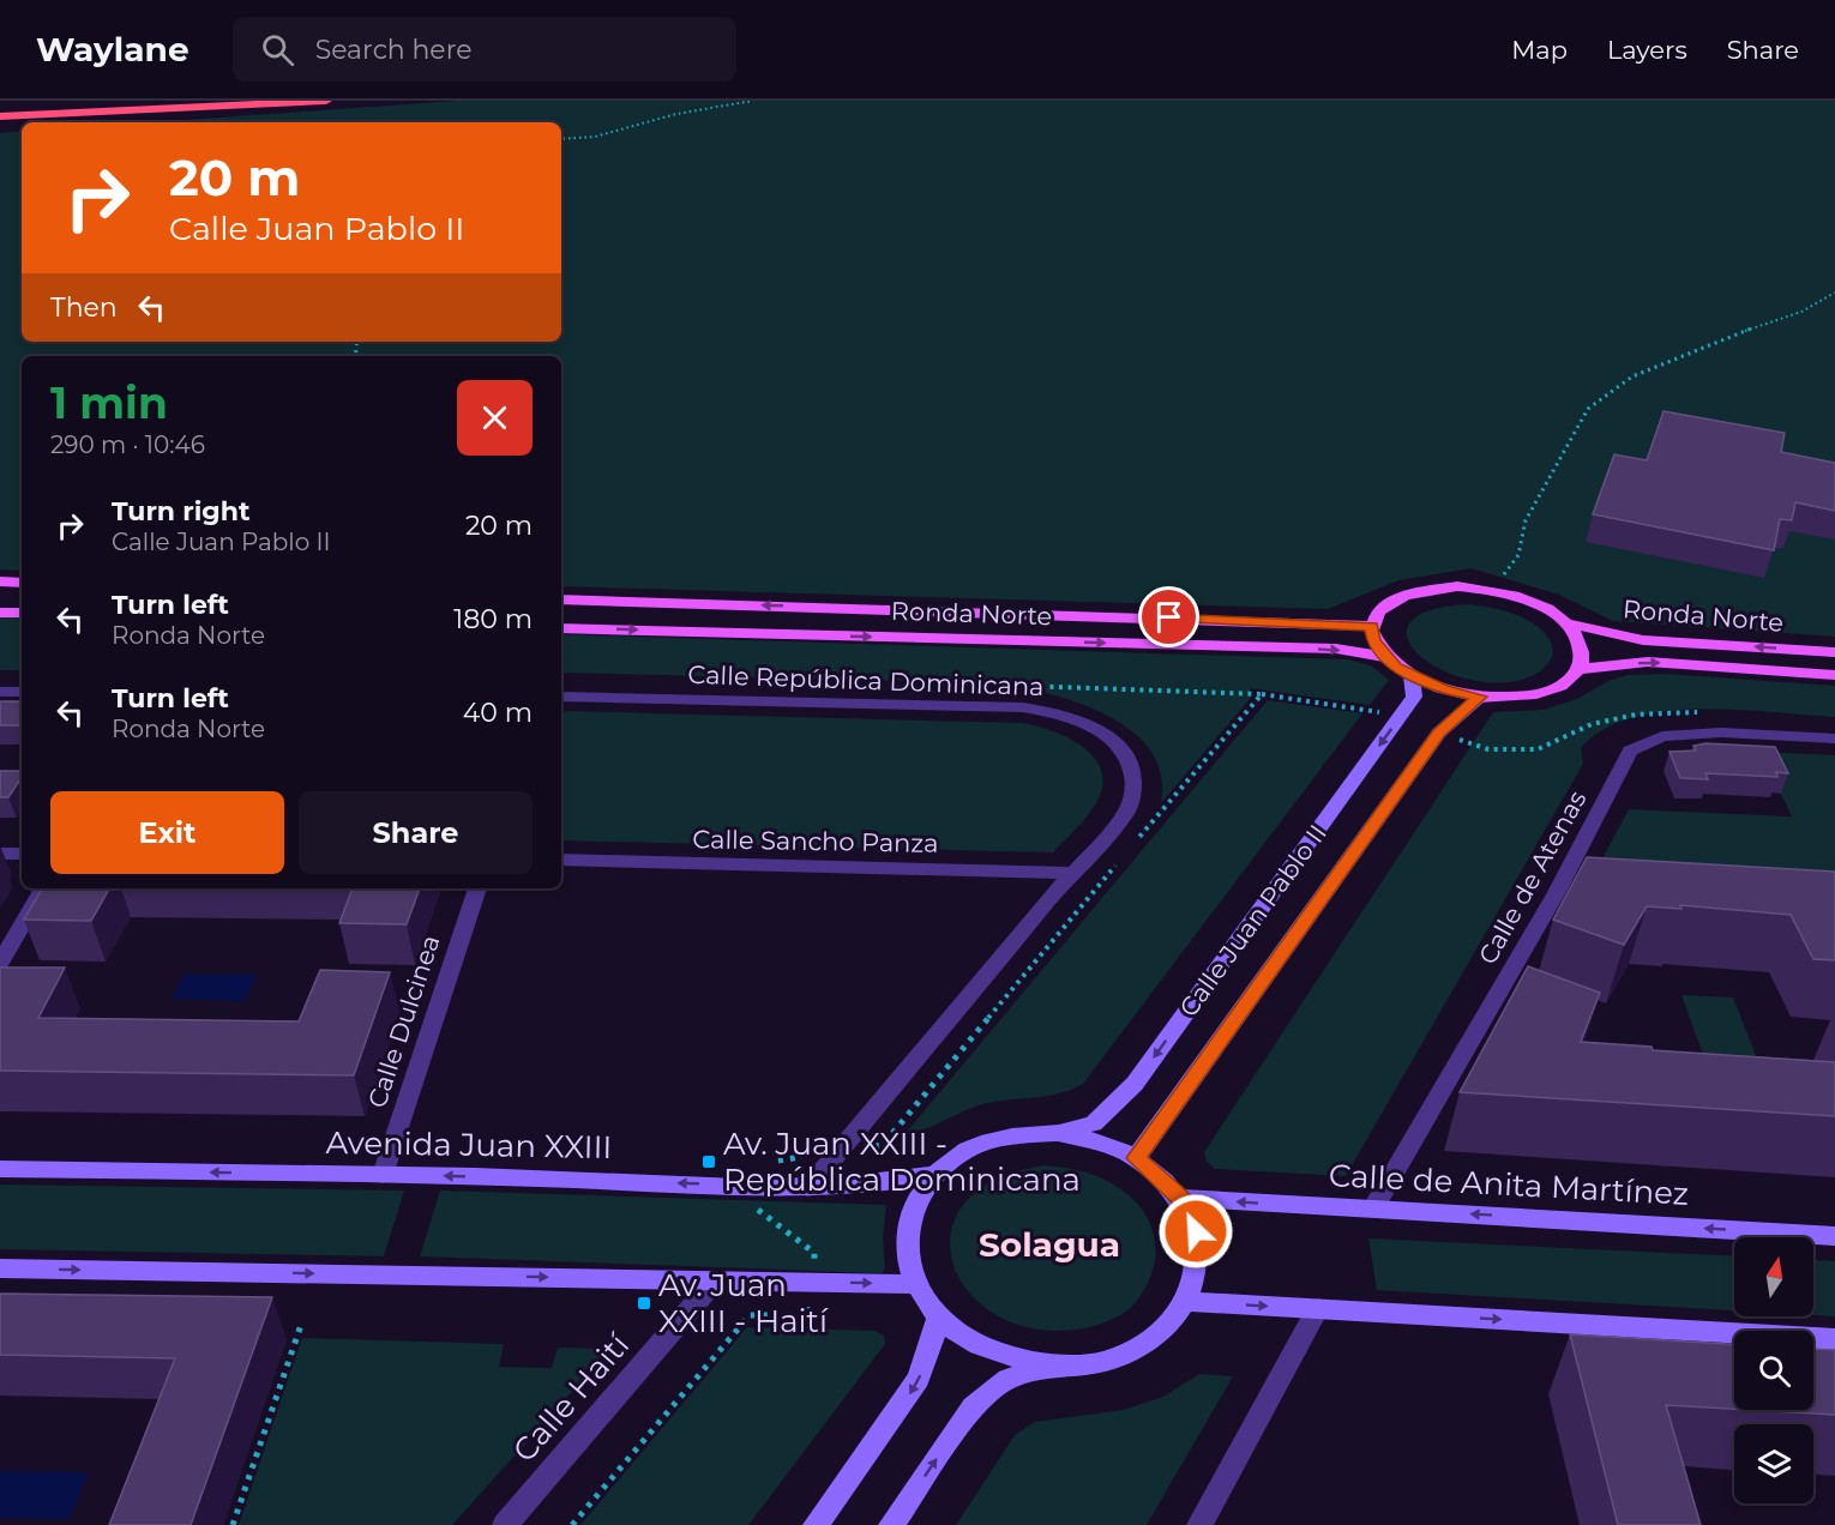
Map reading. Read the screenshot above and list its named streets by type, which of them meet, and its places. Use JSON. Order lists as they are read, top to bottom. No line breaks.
{"streets":{"main road":["Ronda Norte","Calle Juan Pablo II","Avenida Juan XXIII","Calle de Anita Martínez"],"street":["Calle República Dominicana","Calle Sancho Panza","Calle de Atenas","Calle Dulcinea","Calle Haití"]},"crossings":[["Ronda Norte","Calle Juan Pablo II"],["Calle República Dominicana","Calle Sancho Panza"],["Calle República Dominicana","Avenida Juan XXIII"],["Calle de Atenas","Calle de Anita Martínez"],["Calle Dulcinea","Avenida Juan XXIII"]],"districts":["Solagua"],"places":{"transit":["Av. Juan XXIII - República Dominicana","Av. Juan XXIII - Haití"]},"north":"top","page":{"header":"Waylane","search":"Search here","nav":["Map","Layers","Share"],"turn":["20 m","Calle Juan Pablo II"],"then":"Then","heading":["1 min","290 m · 10:46"],"list":[{"name":"Turn right","note":"Calle Juan Pablo II","value":"20 m"},{"name":"Turn left","note":"Ronda Norte","value":"180 m"},{"name":"Turn left","note":"Ronda Norte","value":"40 m"}],"buttons":["Exit","Share"]}}
